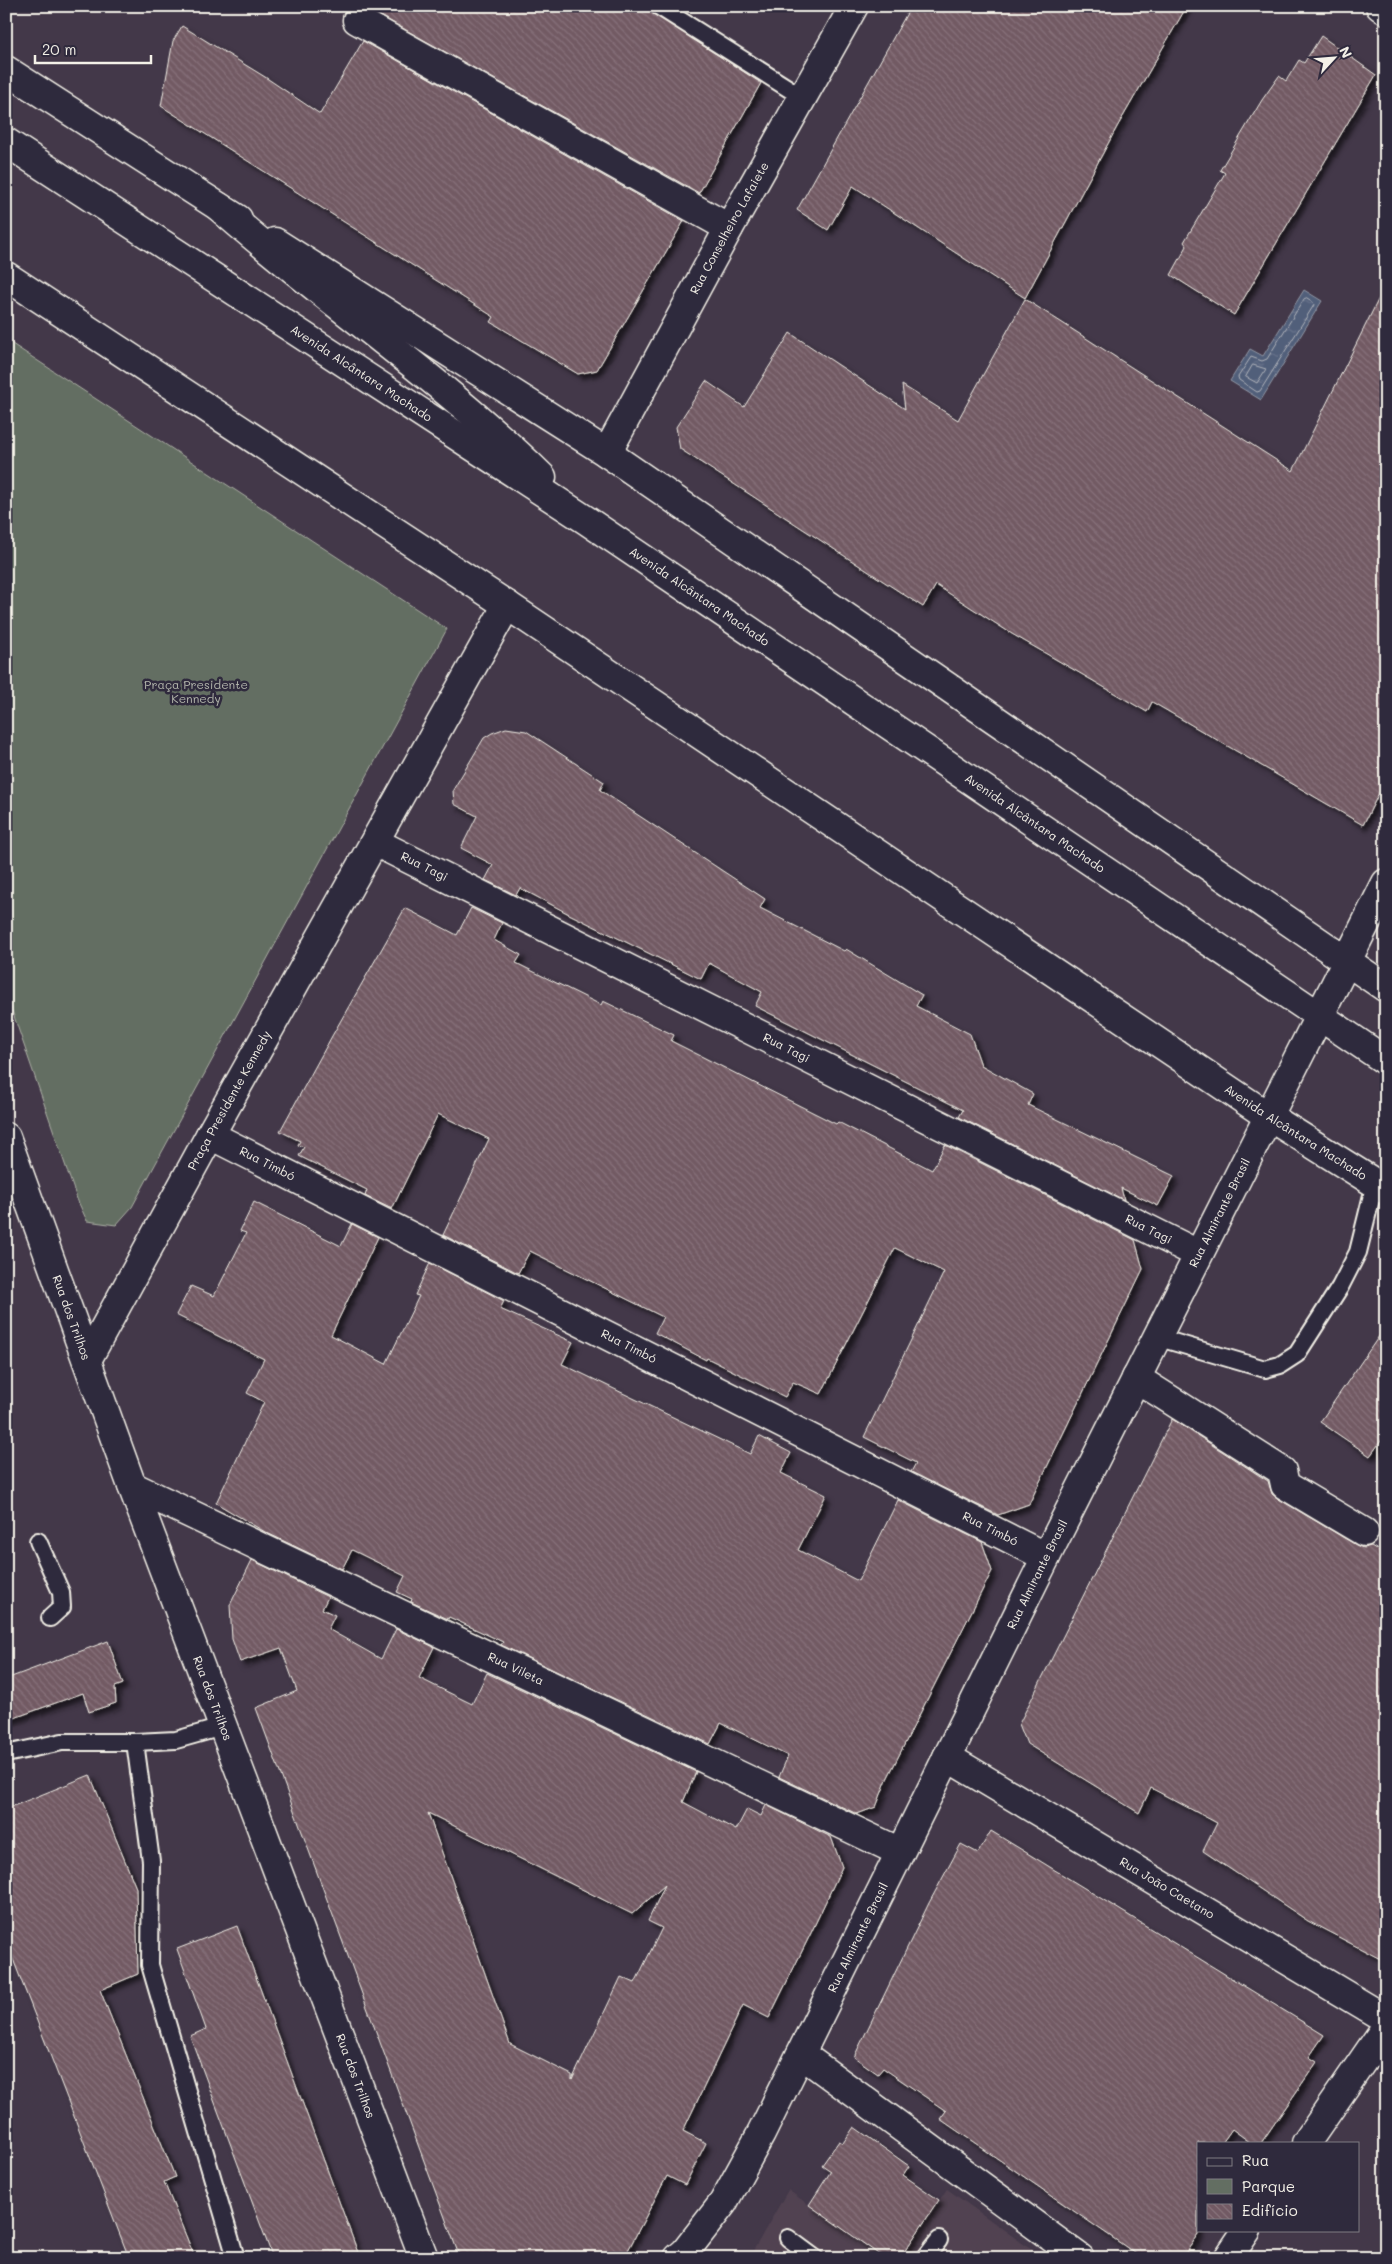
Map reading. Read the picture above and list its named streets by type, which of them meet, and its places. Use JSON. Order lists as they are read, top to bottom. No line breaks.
{"streets":{"main road":["Rua Conselheiro Lafaiete","Avenida Alcântara Machado","Rua Tagi","Praça Presidente Kennedy","Rua Timbó","Rua Almirante Brasil","Rua dos Trilhos","Rua Vileta","Rua João Caetano"]},"crossings":[["Avenida Alcântara Machado","Praça Presidente Kennedy"],["Avenida Alcântara Machado","Rua Almirante Brasil"],["Rua Tagi","Praça Presidente Kennedy"],["Rua Tagi","Rua Almirante Brasil"],["Praça Presidente Kennedy","Rua Timbó"],["Praça Presidente Kennedy","Rua dos Trilhos"],["Rua Timbó","Rua Almirante Brasil"],["Rua Almirante Brasil","Rua Vileta"],["Rua Almirante Brasil","Rua João Caetano"],["Rua dos Trilhos","Rua Vileta"]],"parks":["Praça Presidente Kennedy"],"legend":["Rua","Parque","Edifício"],"scale_bar":"20 m","north":"top right"}
